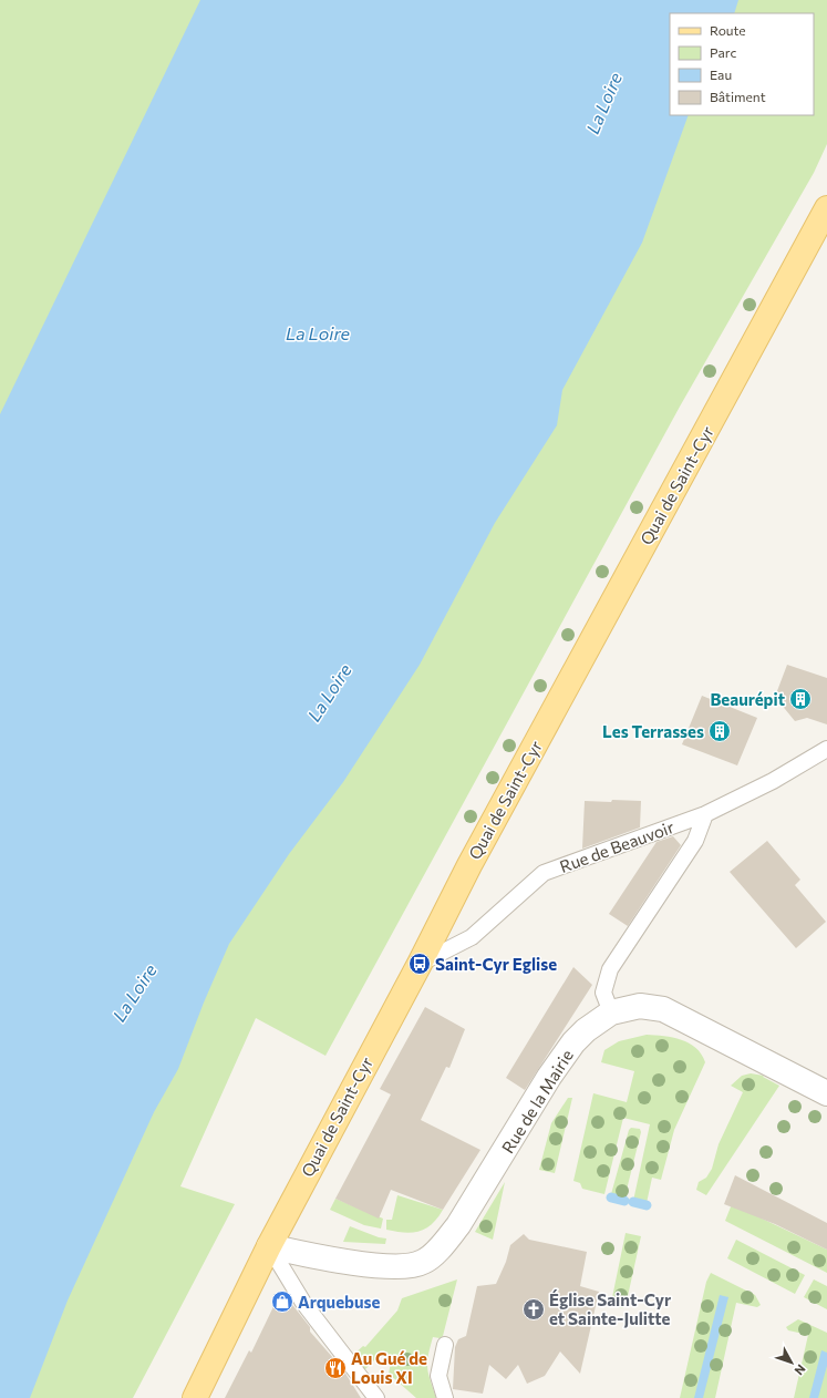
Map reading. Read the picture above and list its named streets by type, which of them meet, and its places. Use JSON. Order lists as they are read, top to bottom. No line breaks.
{"streets":{"main road":["Quai de Saint-Cyr"],"street":["Rue de la Mairie"],"lane":["Rue de Beauvoir"]},"crossings":[["Quai de Saint-Cyr","Rue de Beauvoir"],["Quai de Saint-Cyr","Rue de la Mairie"]],"water":["La Loire"],"places":{"building":["Beaurépit","Les Terrasses"],"bus stop":["Saint-Cyr Eglise"],"shop":["Arquebuse"],"church":["Église Saint-Cyr et Sainte-Julitte"],"restaurant":["Au Gué de Louis XI"]},"legend":["Route","Parc","Eau","Bâtiment"],"north":"bottom right"}
